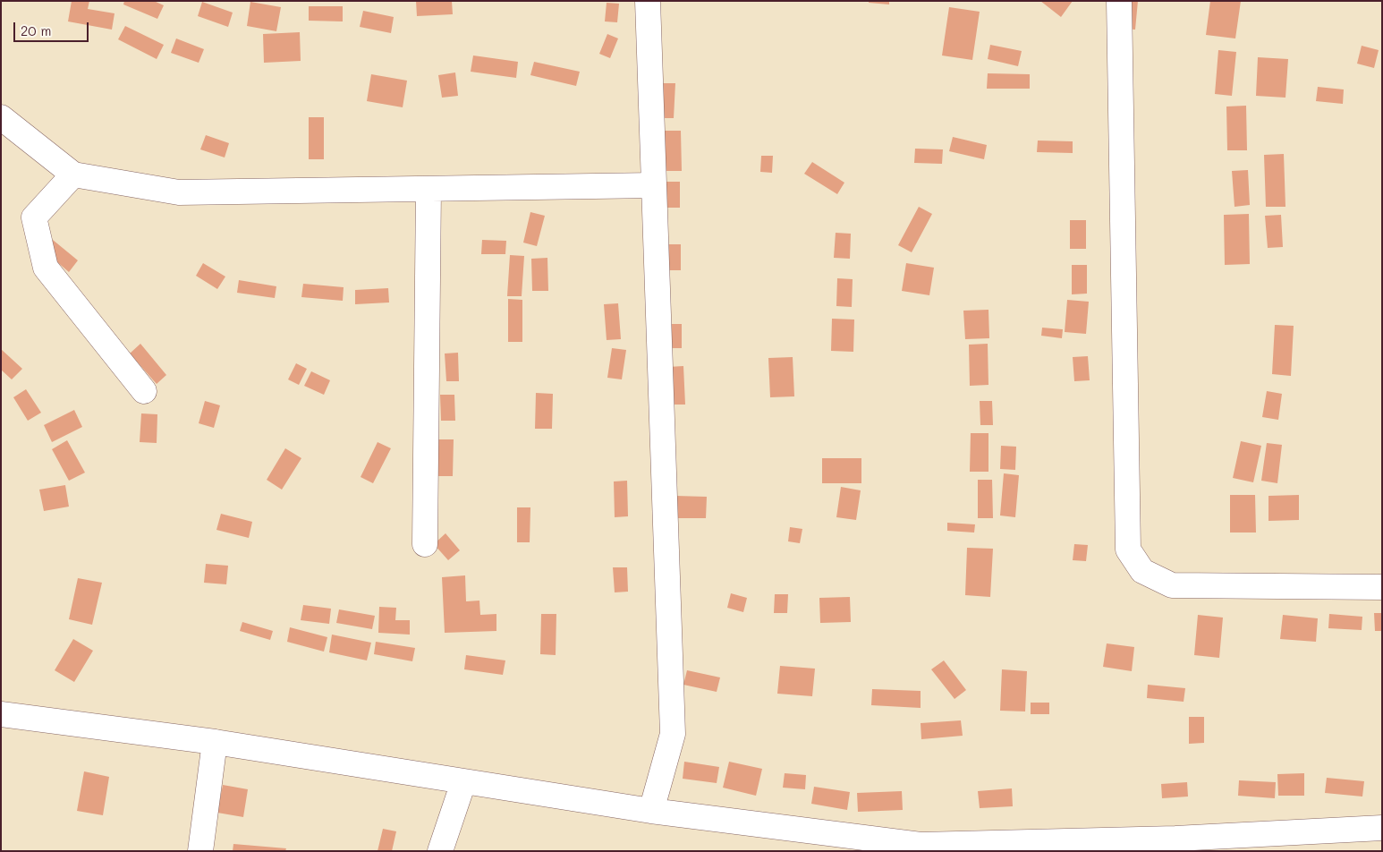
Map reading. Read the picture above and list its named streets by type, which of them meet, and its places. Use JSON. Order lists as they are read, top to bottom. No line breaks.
{"scale_bar":"20 m"}
